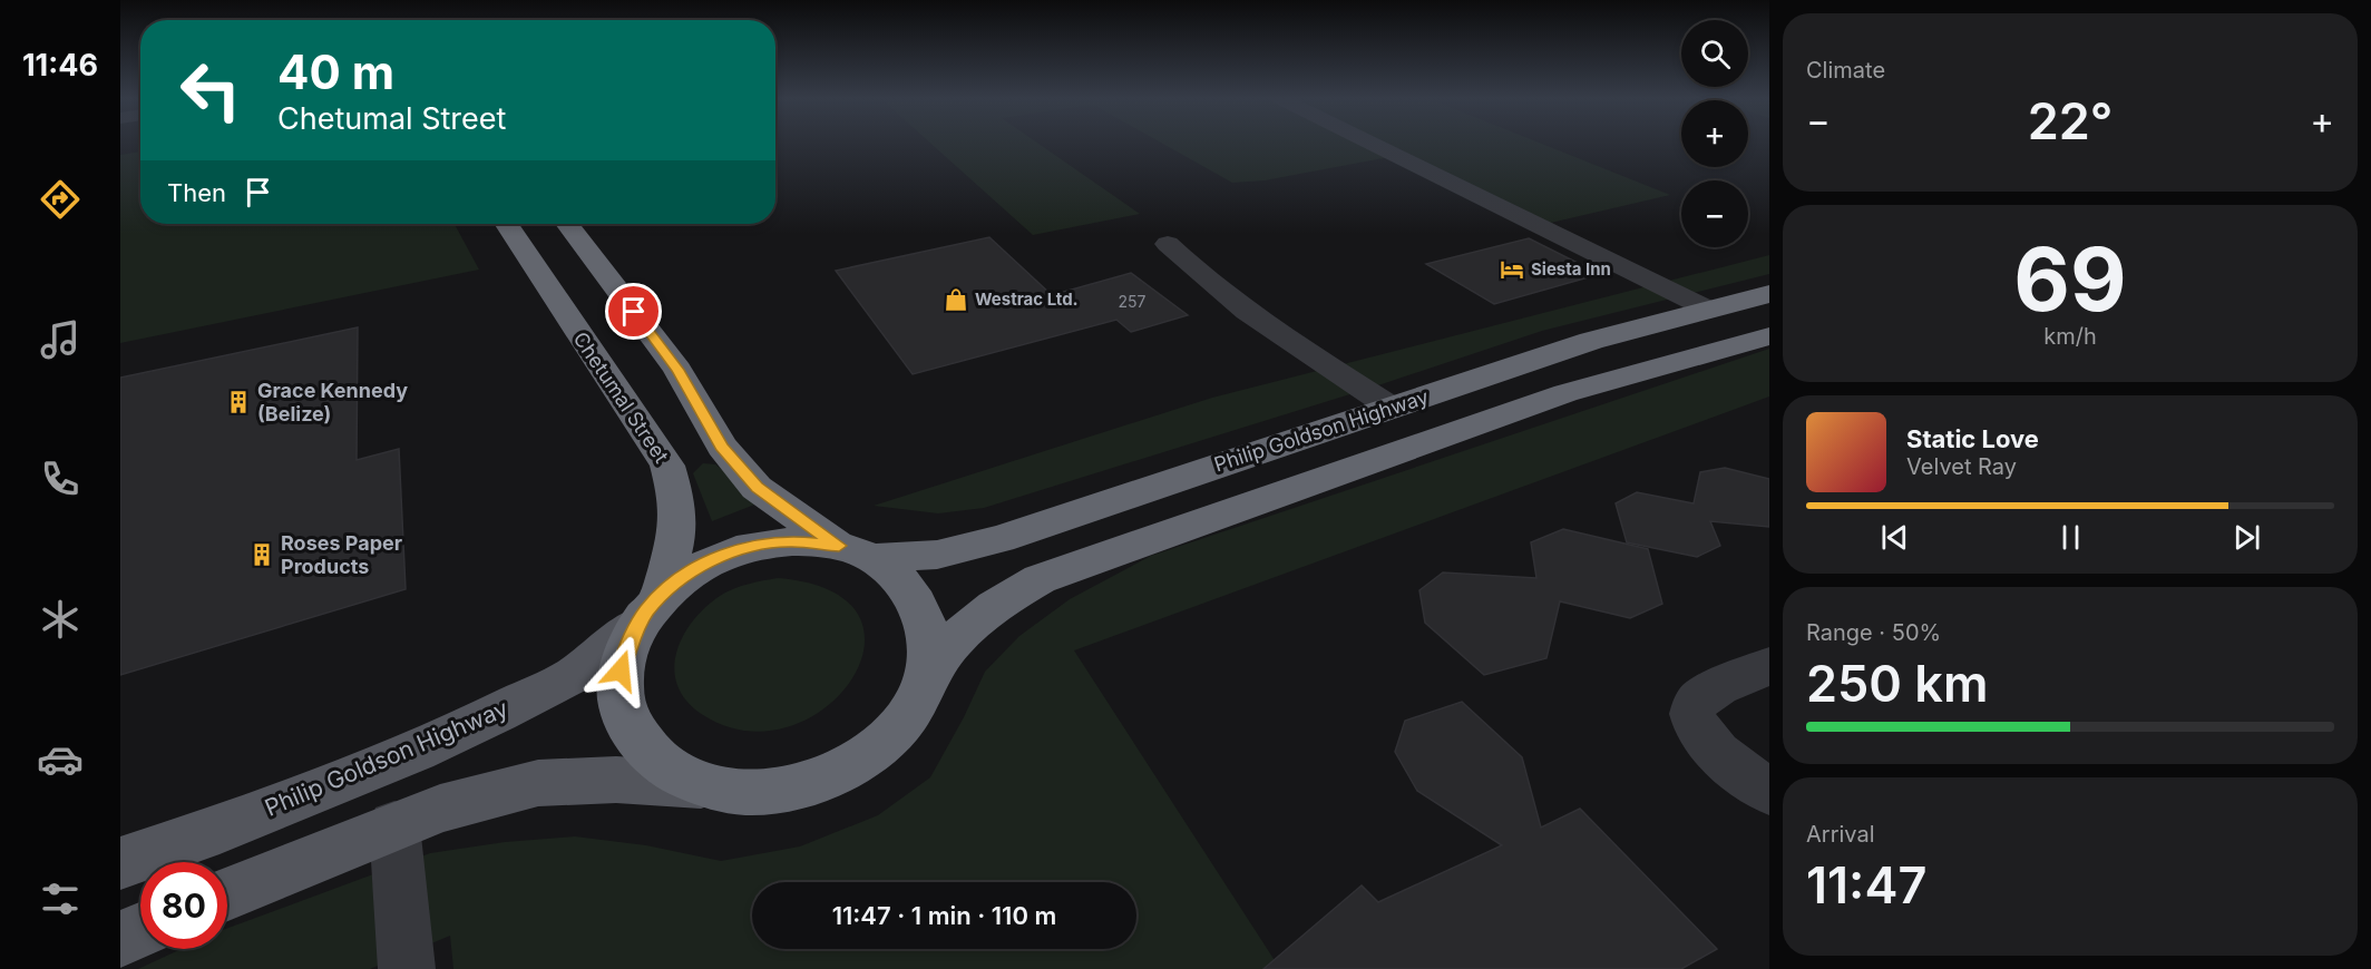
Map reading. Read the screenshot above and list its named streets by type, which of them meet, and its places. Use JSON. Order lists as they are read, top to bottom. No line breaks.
{"streets":{"highway":["Chetumal Street","Philip Goldson Highway"]},"crossings":[["Chetumal Street","Philip Goldson Highway"]],"places":{"hotel":["Siesta Inn"],"shop":["Westrac Ltd."],"building":["Grace Kennedy (Belize)","Roses Paper Products"]},"house_numbers":["257"],"page":{"tabs":"11:46","tile":["Climate",["69","km/h"],["Range · 50%","250 km"],["Arrival","11:47"]],"map_buttons":["+","−"],"turn":["40 m","Chetumal Street"],"heat":["−","22°","+"],"then":"Then","song":["Static Love","Velvet Ray"],"limit":"80","trip":"11:47 · 1 min · 110 m"}}
